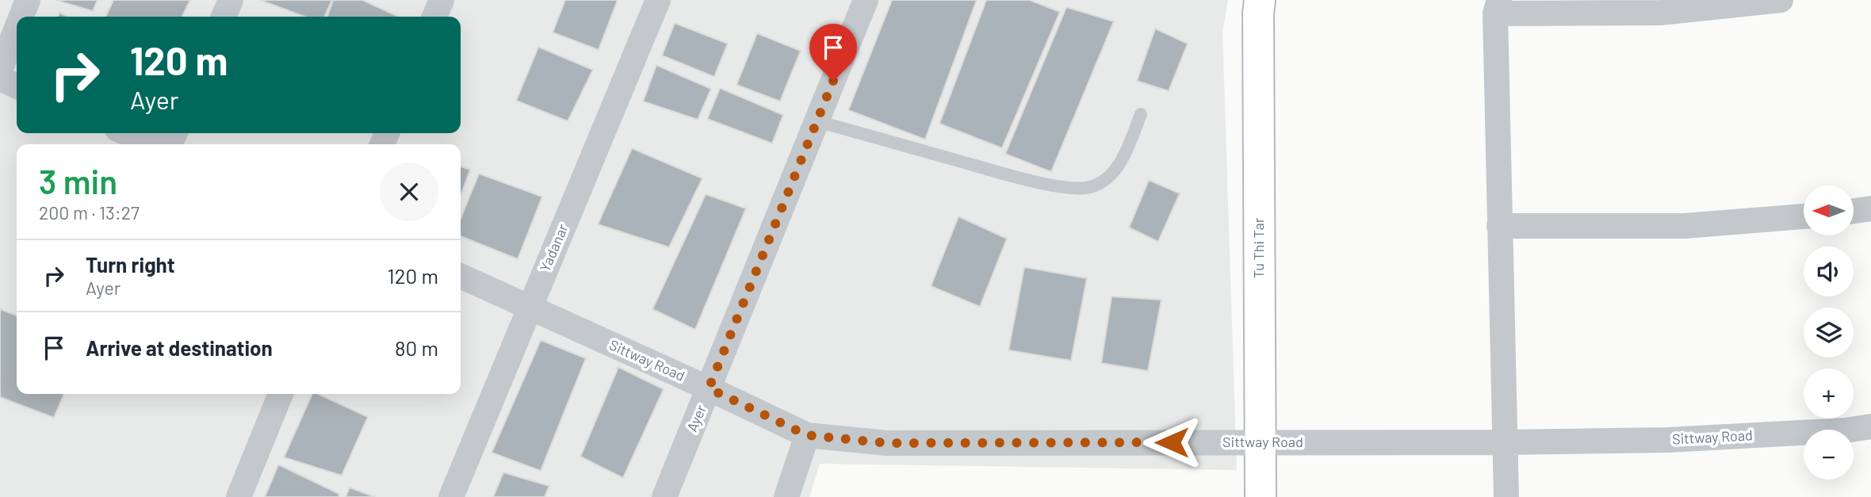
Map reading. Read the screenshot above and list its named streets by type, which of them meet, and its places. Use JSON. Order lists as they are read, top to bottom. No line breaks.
{"streets":{"street":["Yadanar","Tu Thi Tar","Sittway Road","Ayer"]},"crossings":[["Yadanar","Sittway Road"],["Tu Thi Tar","Sittway Road"],["Sittway Road","Ayer"]],"north":"left","page":{"turn":["120 m","Ayer"],"heading":["3 min","200 m · 13:27"],"map_buttons":["+","−"],"list":[{"name":"Turn right","note":"Ayer","value":"120 m"},{"name":"Arrive at destination","value":"80 m"}]}}
